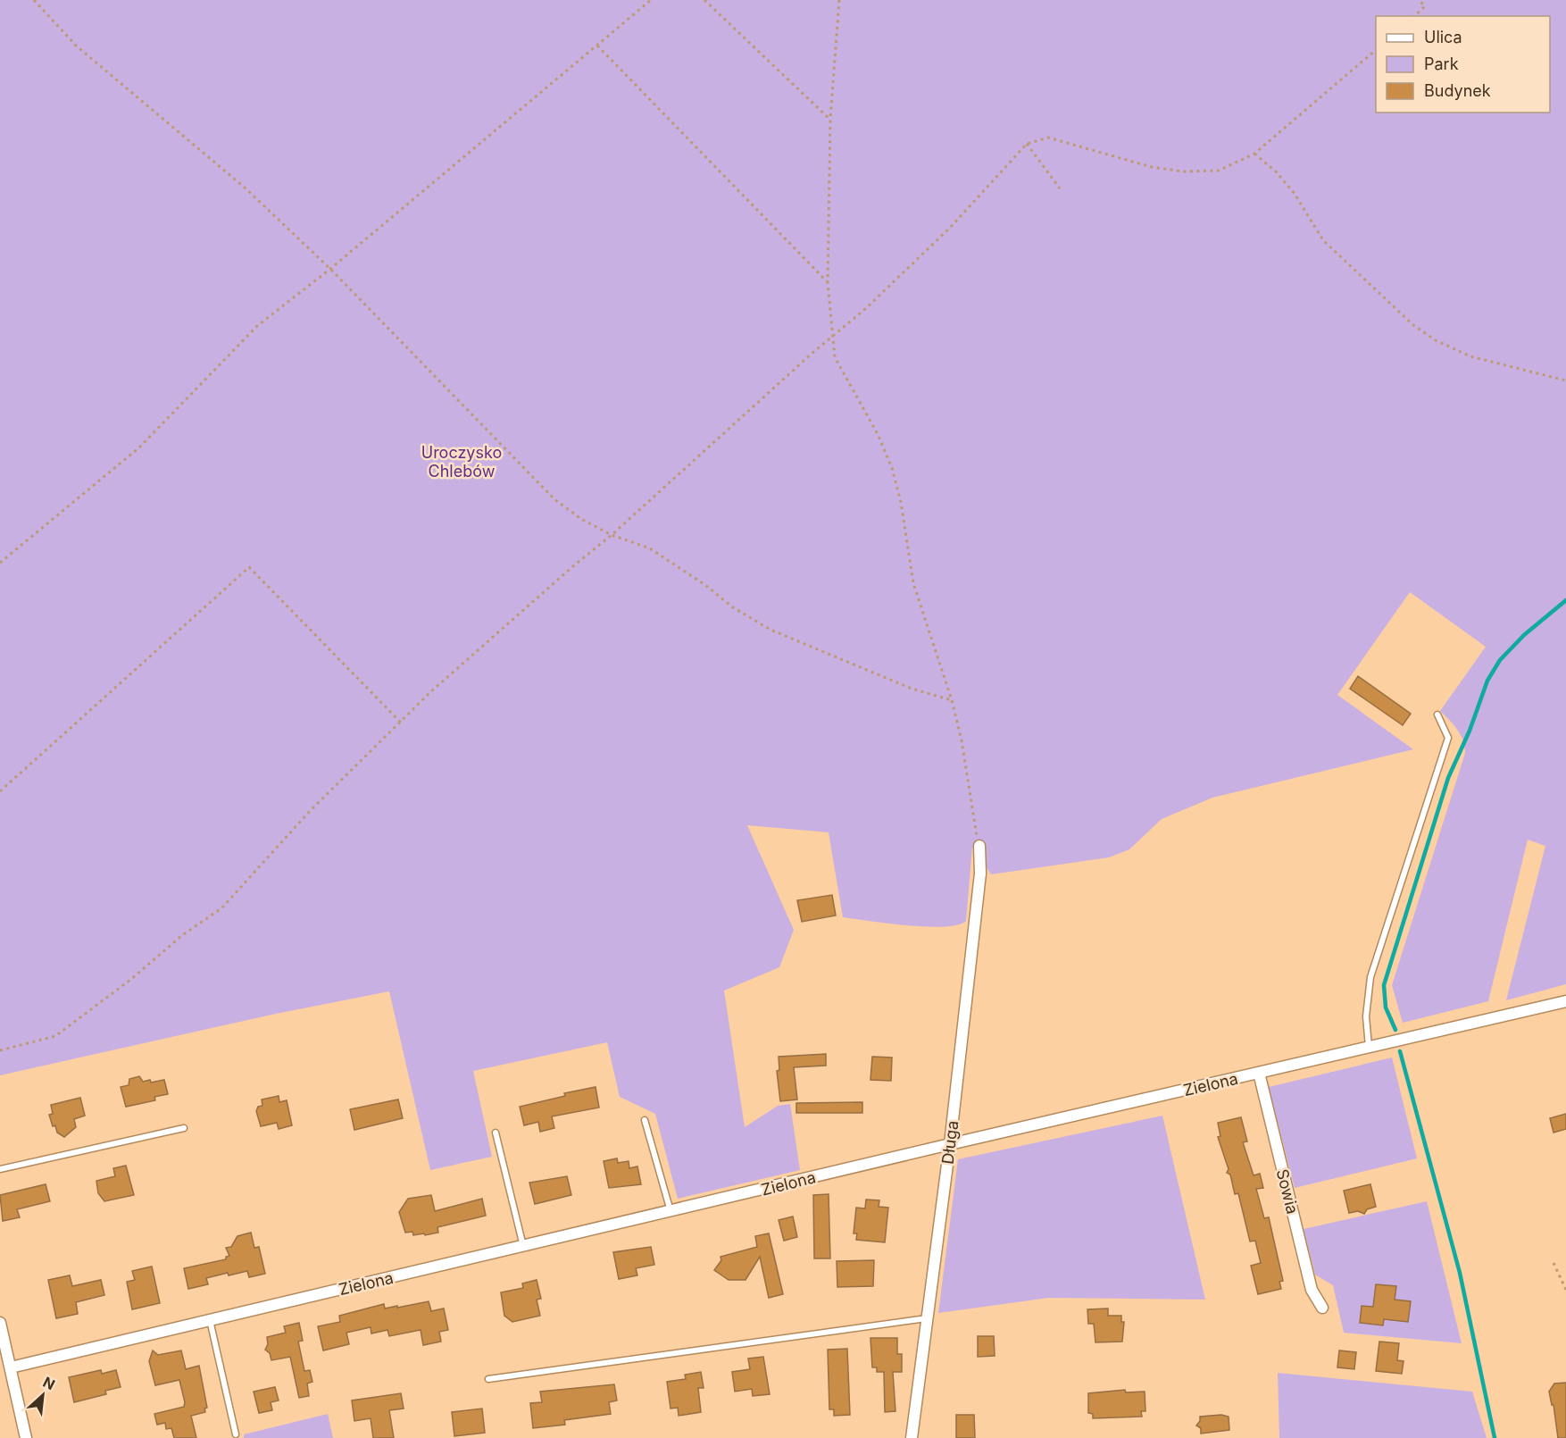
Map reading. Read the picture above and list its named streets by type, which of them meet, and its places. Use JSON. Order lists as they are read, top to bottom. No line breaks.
{"streets":{"street":["Zielona","Długa","Sowia"]},"crossings":[["Zielona","Długa"],["Zielona","Sowia"]],"parks":["Uroczysko Chlebów"],"legend":["Ulica","Park","Budynek"],"north":"top right"}
